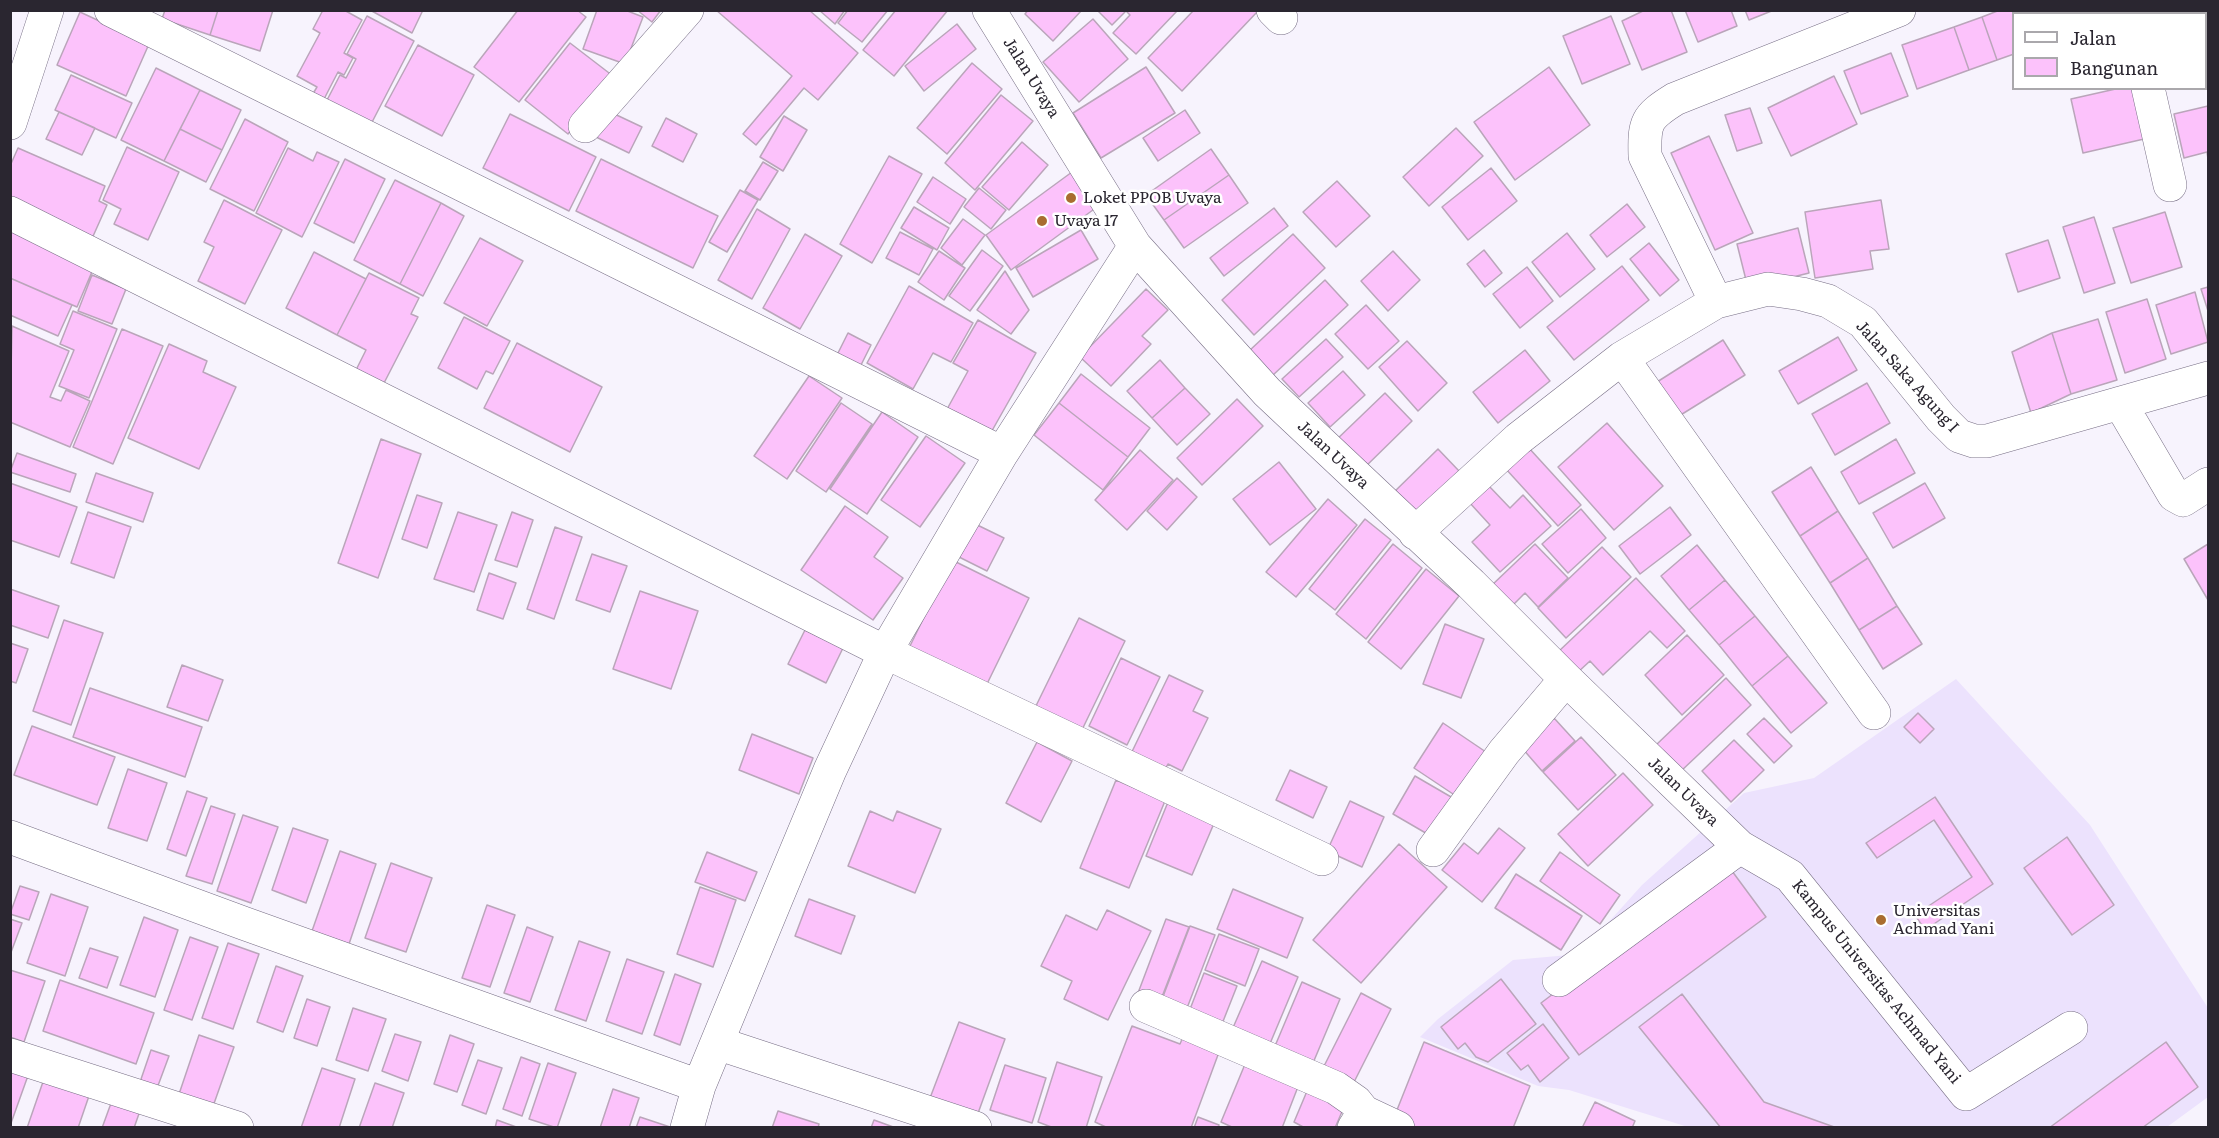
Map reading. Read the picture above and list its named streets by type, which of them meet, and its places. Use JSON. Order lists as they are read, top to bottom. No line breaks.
{"streets":{"street":["Jalan Uvaya","Jalan Saka Agung I","Kampus Universitas Achmad Yani"]},"crossings":[["Jalan Uvaya","Jalan Saka Agung I"],["Jalan Uvaya","Kampus Universitas Achmad Yani"]],"places":["Loket PPOB Uvaya","Uvaya 17","Universitas Achmad Yani"],"legend":["Jalan","Bangunan"]}
